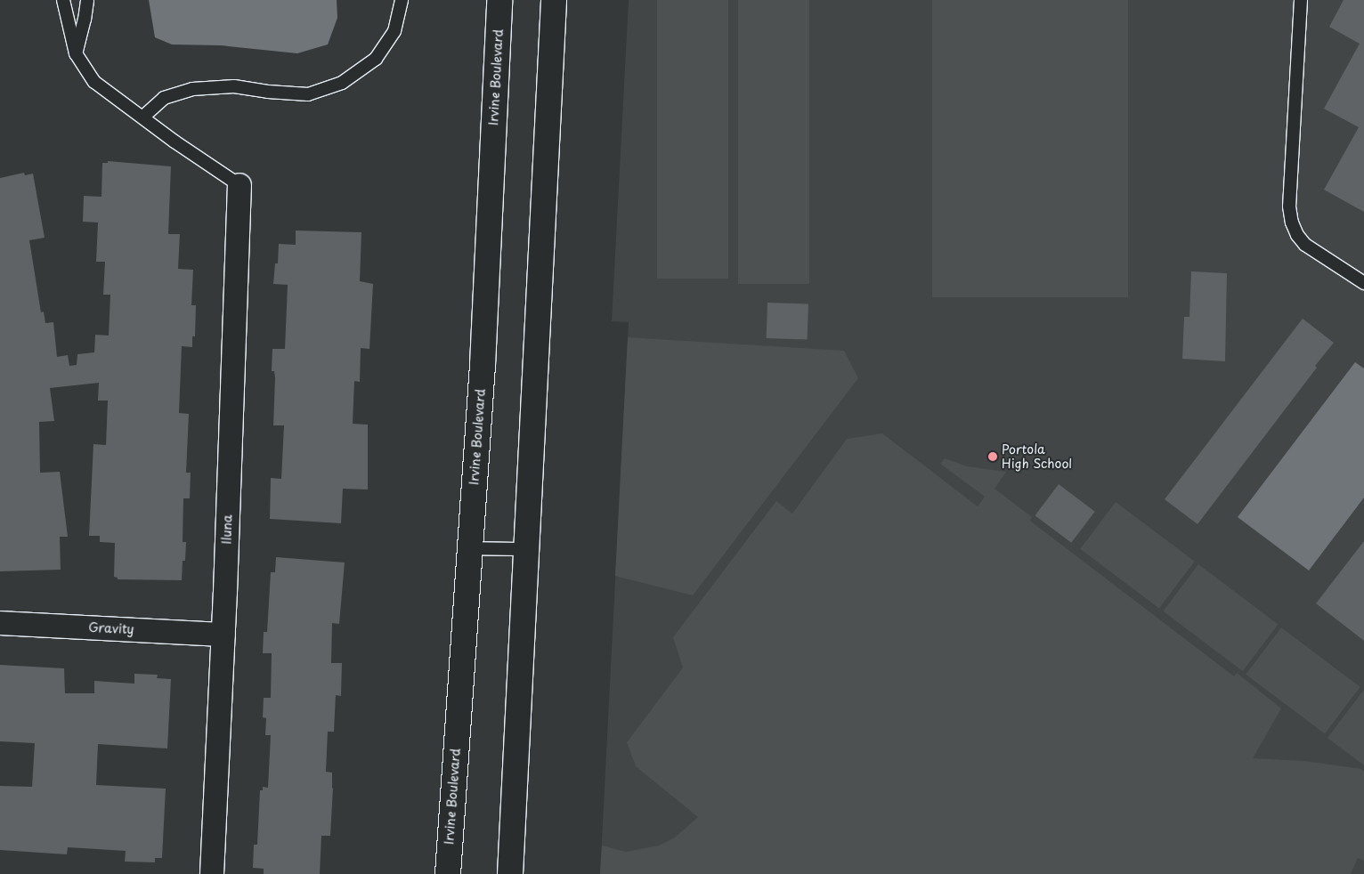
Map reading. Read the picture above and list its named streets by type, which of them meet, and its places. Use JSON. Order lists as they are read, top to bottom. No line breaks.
{"streets":{"main road":["Irvine Boulevard"],"street":["Iluna","Gravity"]},"crossings":[["Iluna","Gravity"]],"places":["Portola High School"]}
